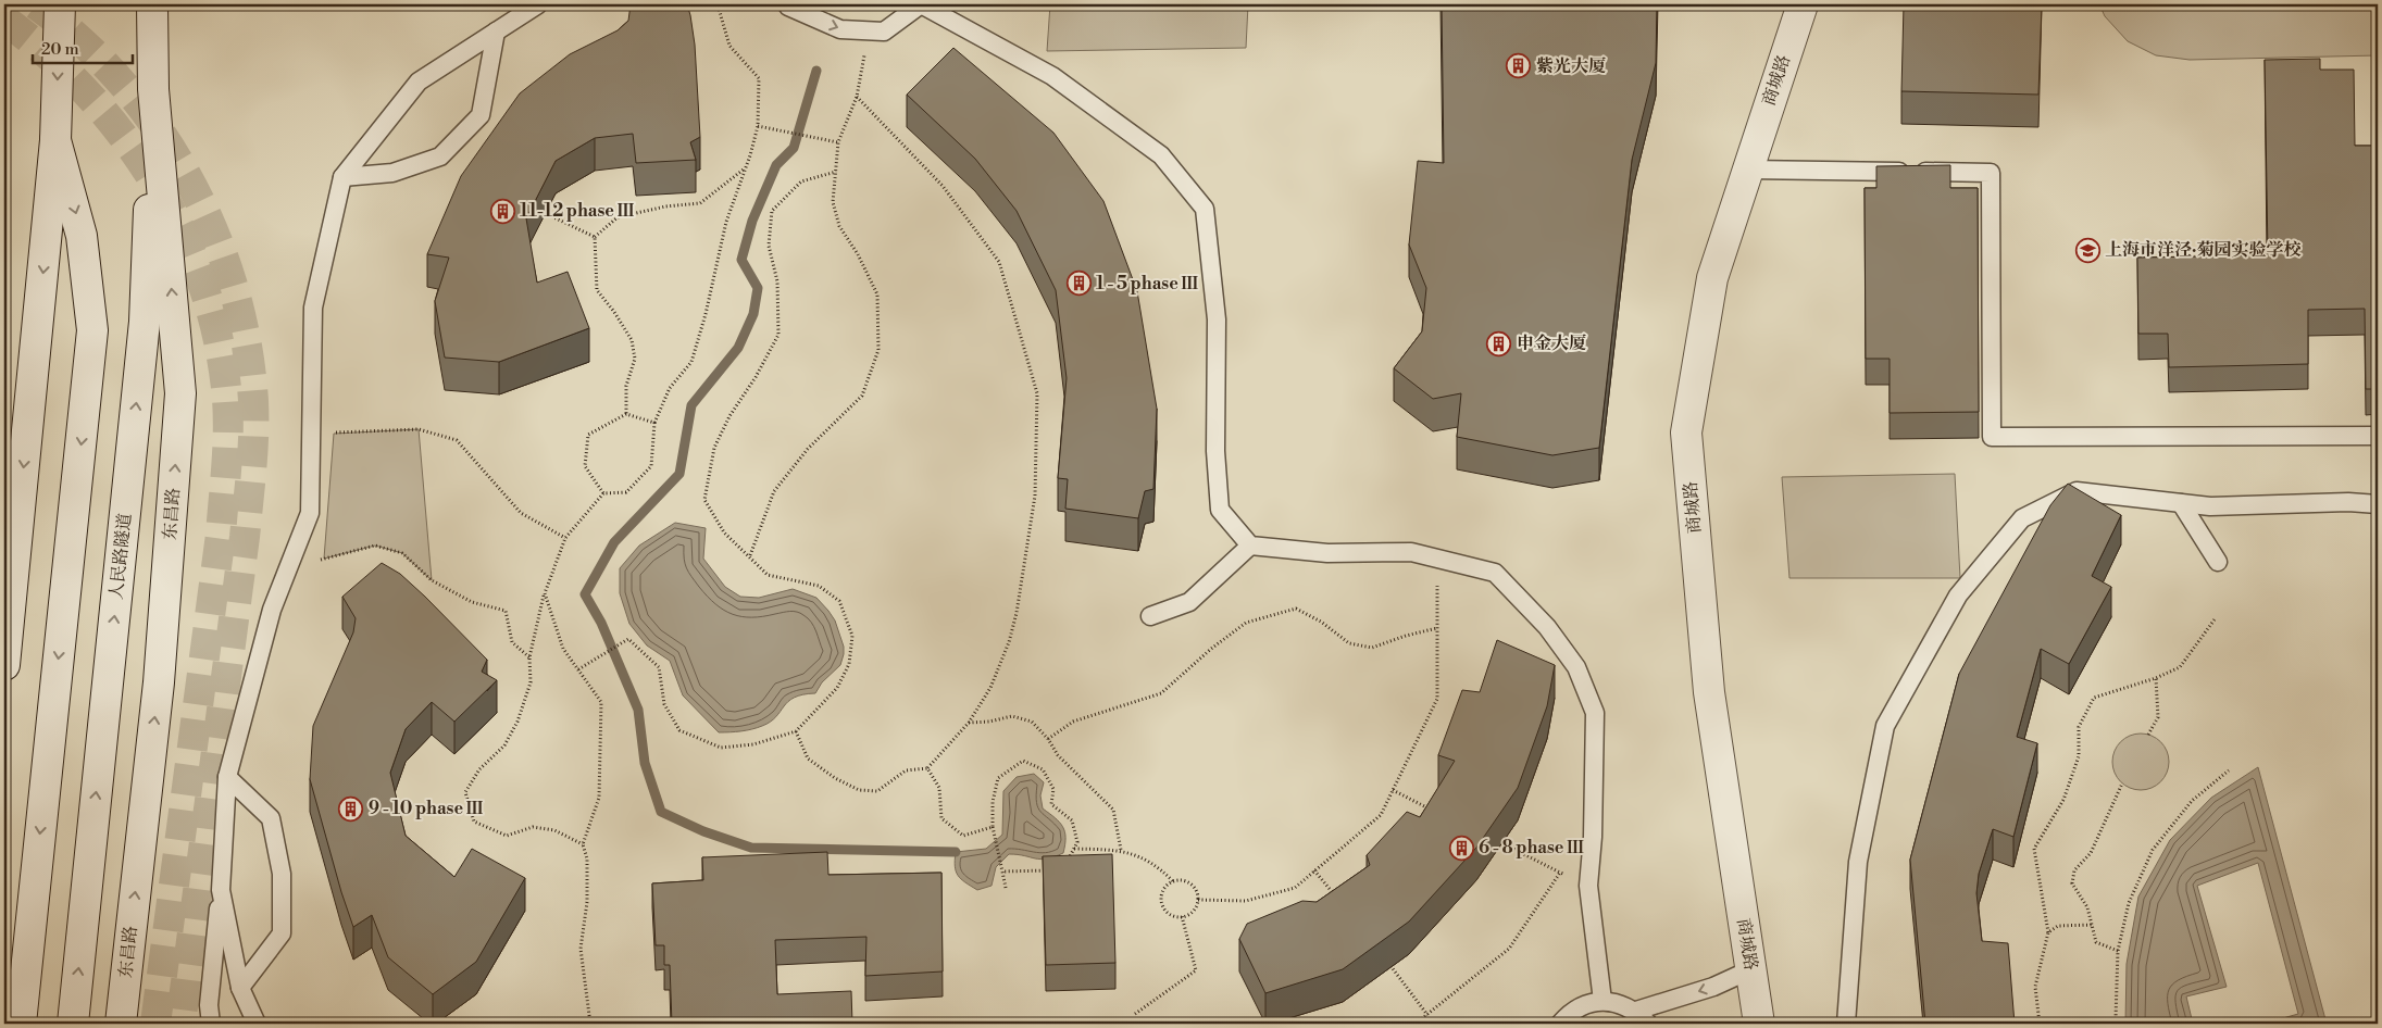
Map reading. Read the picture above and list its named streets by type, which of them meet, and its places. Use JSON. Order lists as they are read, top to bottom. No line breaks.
{"streets":{"main road":["商城路","东昌路","人民路隧道"]},"crossings":[["东昌路","人民路隧道"]],"places":{"building":["紫光大厦","11-12 phase Ⅲ","1 - 5 phase Ⅲ","申金大厦","9 - 10 phase Ⅲ","6 - 8 phase Ⅲ"],"school or university":["上海市洋泾·菊园实验学校"]},"scale_bar":"20 m"}
